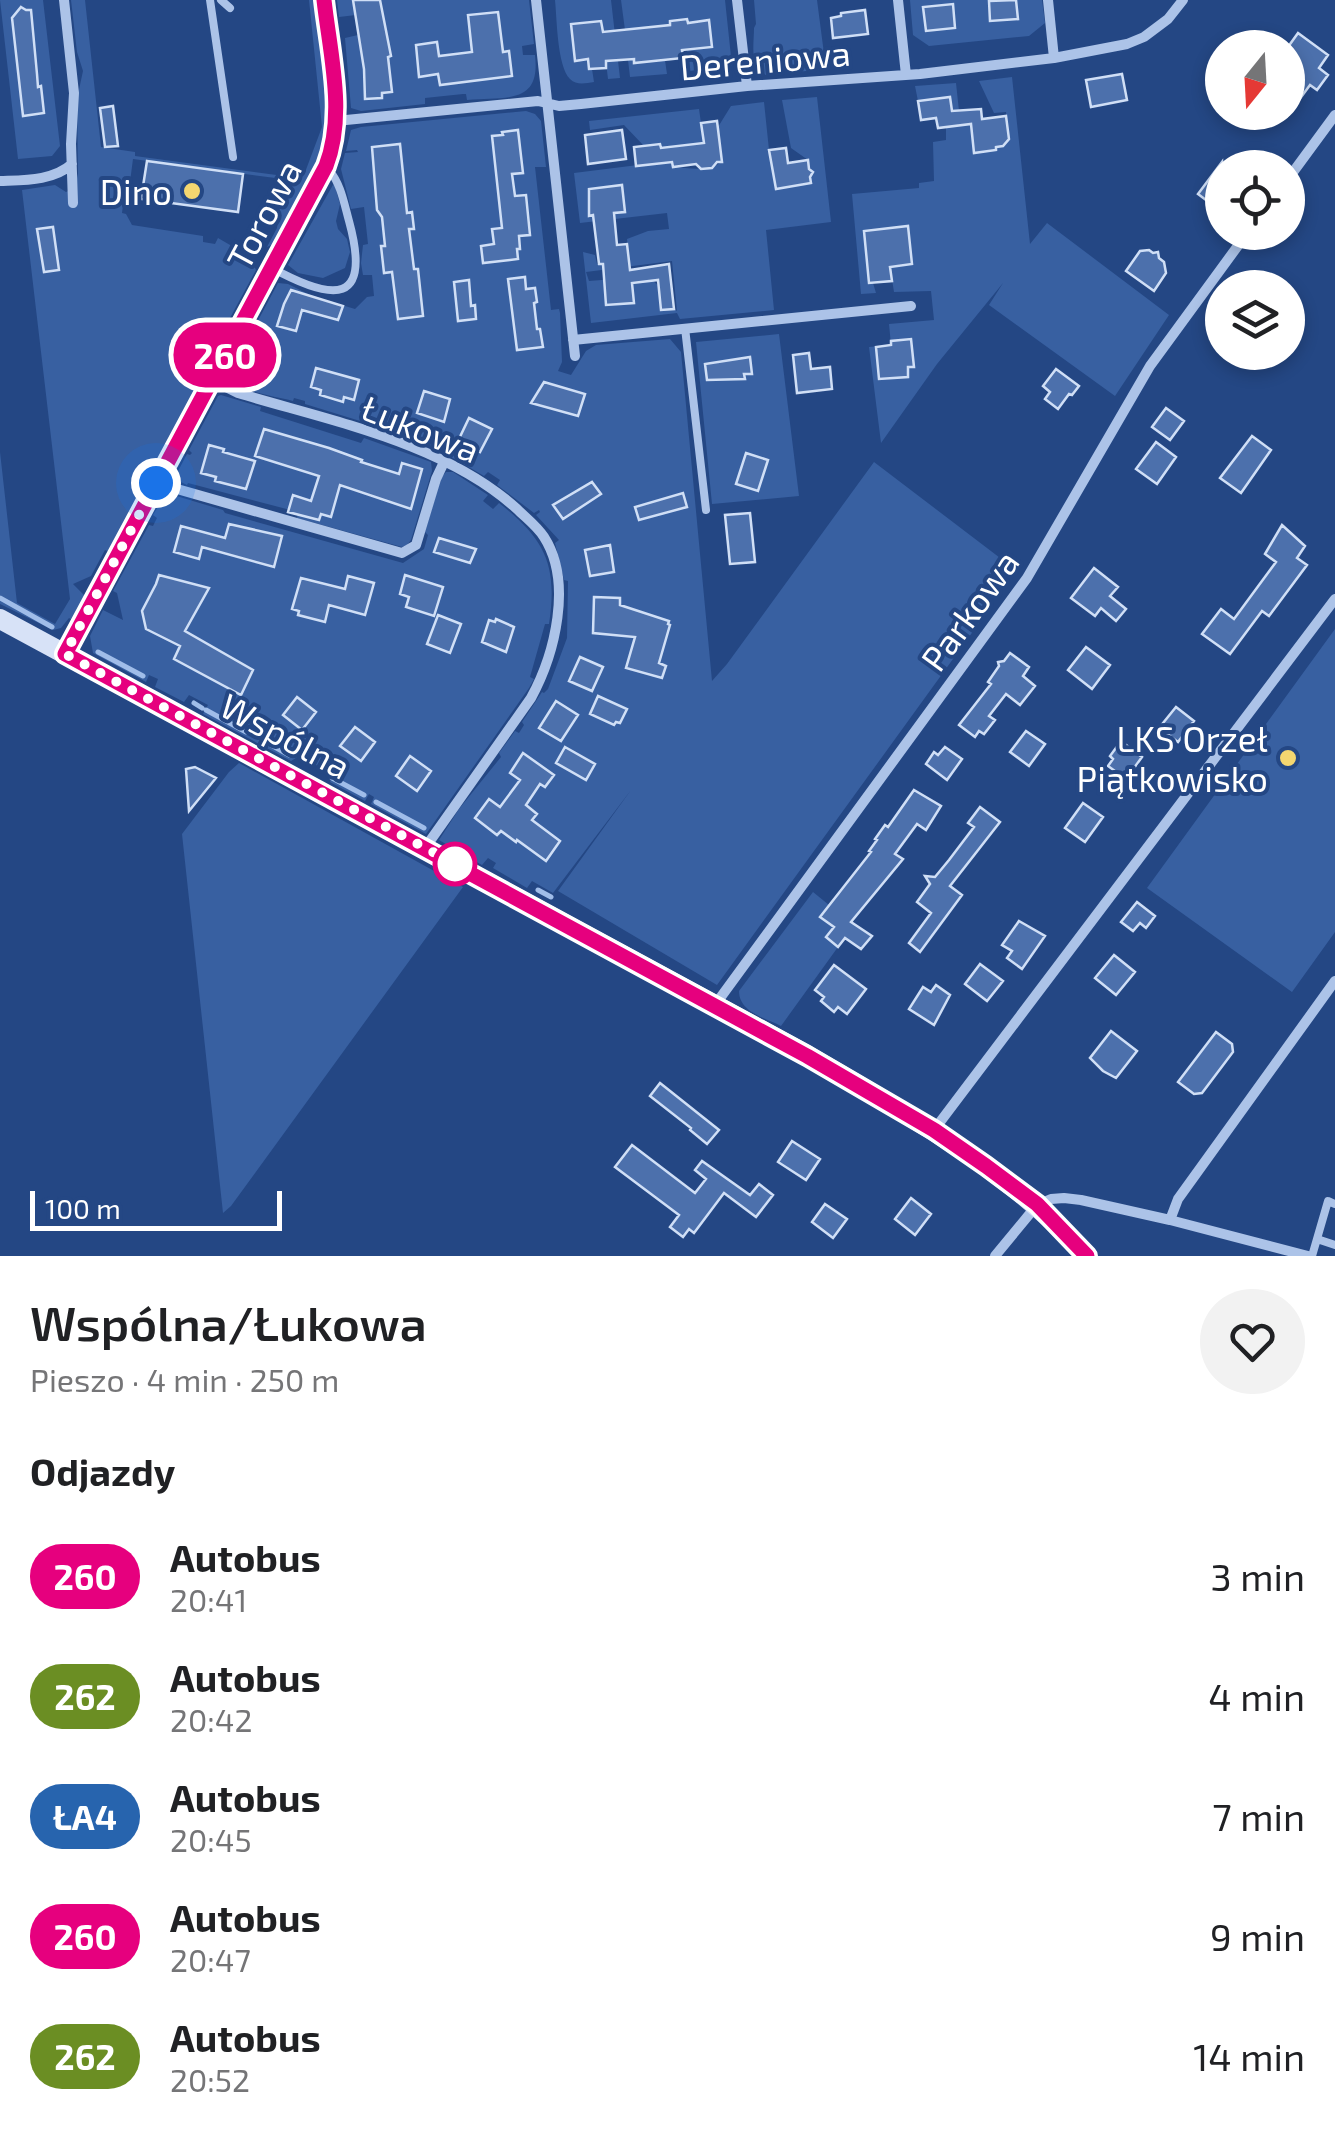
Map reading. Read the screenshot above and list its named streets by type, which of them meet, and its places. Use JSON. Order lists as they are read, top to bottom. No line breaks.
{"streets":{"street":["Dereniowa","Torowa","Łukowa","Parkowa","Wspólna"]},"crossings":[["Dereniowa","Torowa"],["Torowa","Łukowa"],["Torowa","Wspólna"],["Łukowa","Wspólna"],["Parkowa","Wspólna"]],"places":["Dino","LKS Orzeł Piątkowisko"],"lines":["bus line 260"],"scale_bar":"100 m","north":"bottom","page":{"on_map":"260","scale":"100 m","heading":[["Wspólna/Łukowa","Pieszo · 4 min · 250 m"],"Odjazdy"],"list":[{"mark":"260","name":"Autobus","note":"20:41","value":"3 min"},{"mark":"262","name":"Autobus","note":"20:42","value":"4 min"},{"mark":"ŁA4","name":"Autobus","note":"20:45","value":"7 min"},{"mark":"260","name":"Autobus","note":"20:47","value":"9 min"},{"mark":"262","name":"Autobus","note":"20:52","value":"14 min"}]}}
